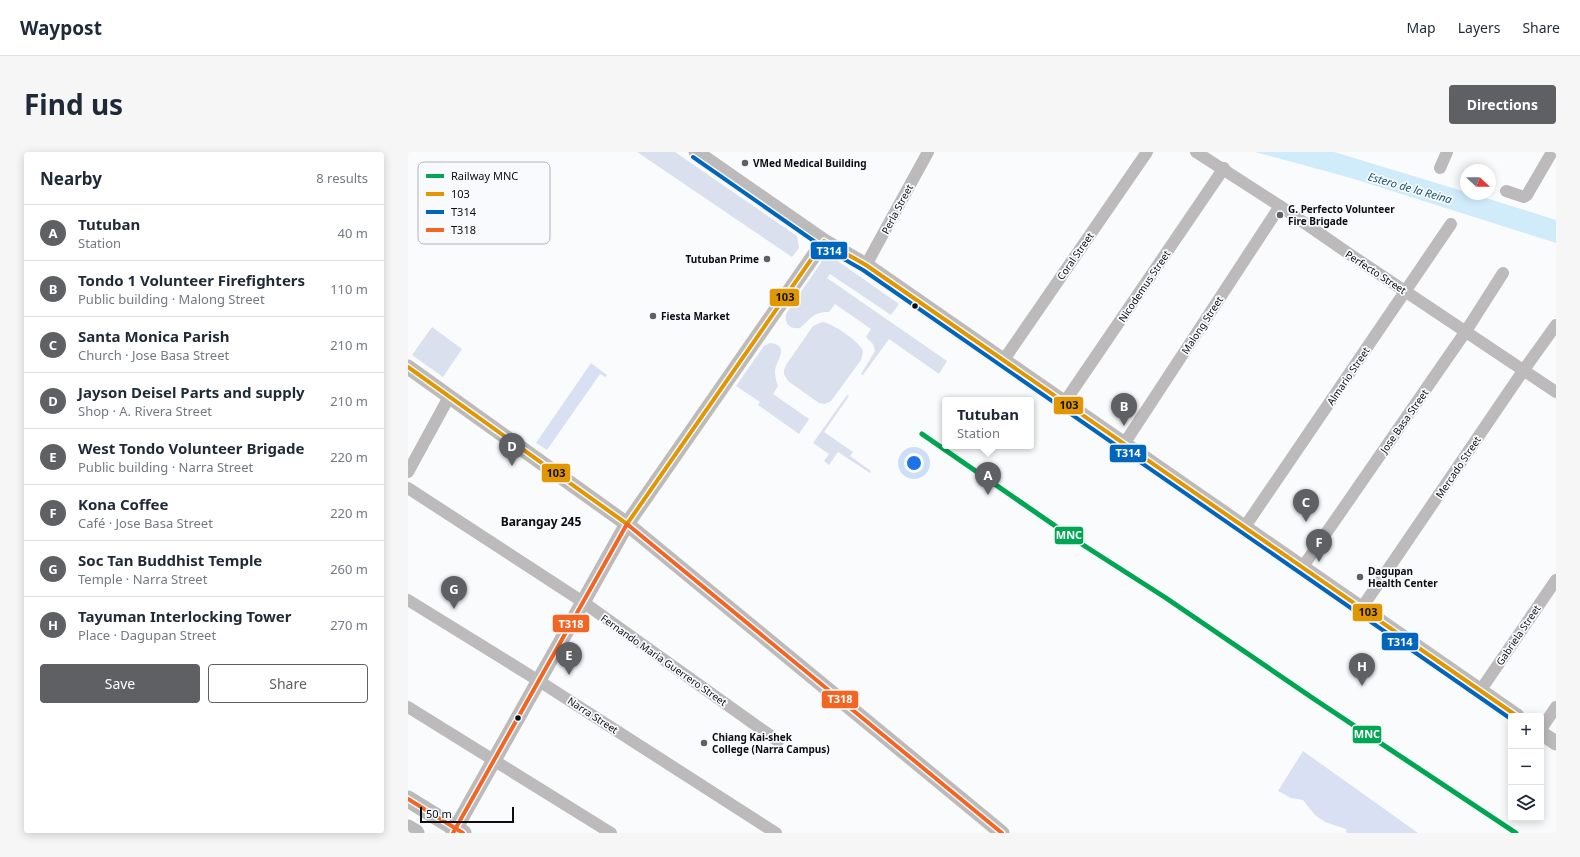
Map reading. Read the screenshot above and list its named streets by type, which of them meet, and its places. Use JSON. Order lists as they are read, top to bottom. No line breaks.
{"streets":{"street":["Perla Street","Coral Street","Perfecto Street","Nicodemus Street","Malong Street","Almario Street","Jose Basa Street","Mercado Street","Gabriela Street","Fernando Maria Guerrero Street","Narra Street"]},"crossings":[["Perfecto Street","Nicodemus Street"],["Perfecto Street","Malong Street"],["Perfecto Street","Almario Street"],["Perfecto Street","Jose Basa Street"],["Perfecto Street","Mercado Street"]],"districts":["Barangay 245"],"water":["Estero de la Reina"],"places":["VMed Medical Building","G. Perfecto Volunteer Fire Brigade","Tutuban Prime","Fiesta Market","Dagupan Health Center","Chiang Kai-shek College (Narra Campus)"],"lines":["transit line T314","transit line 103","rail line MNC","transit line T318"],"legend":["Railway MNC","103","T314","T318"],"scale_bar":"50 m","north":"right","page":{"header":"Waypost","nav":["Map","Layers","Share"],"title":"Find us","buttons":["Directions",["Save","Share"]],"heading":["Nearby","8 results"],"list":[{"mark":"A","name":"Tutuban","note":"Station","value":"40 m"},{"mark":"B","name":"Tondo 1 Volunteer Firefighters","note":"Public building · Malong Street","value":"110 m"},{"mark":"C","name":"Santa Monica Parish","note":"Church · Jose Basa Street","value":"210 m"},{"mark":"D","name":"Jayson Deisel Parts and supply","note":"Shop · A. Rivera Street","value":"210 m"},{"mark":"E","name":"West Tondo Volunteer Brigade","note":"Public building · Narra Street","value":"220 m"},{"mark":"F","name":"Kona Coffee","note":"Café · Jose Basa Street","value":"220 m"},{"mark":"G","name":"Soc Tan Buddhist Temple","note":"Temple · Narra Street","value":"260 m"},{"mark":"H","name":"Tayuman Interlocking Tower","note":"Place · Dagupan Street","value":"270 m"}],"pins":["B","D","A","C","F","G","E","H"],"popup":["Tutuban","Station"],"map_buttons":["+","−"],"scale":"50 m"}}
